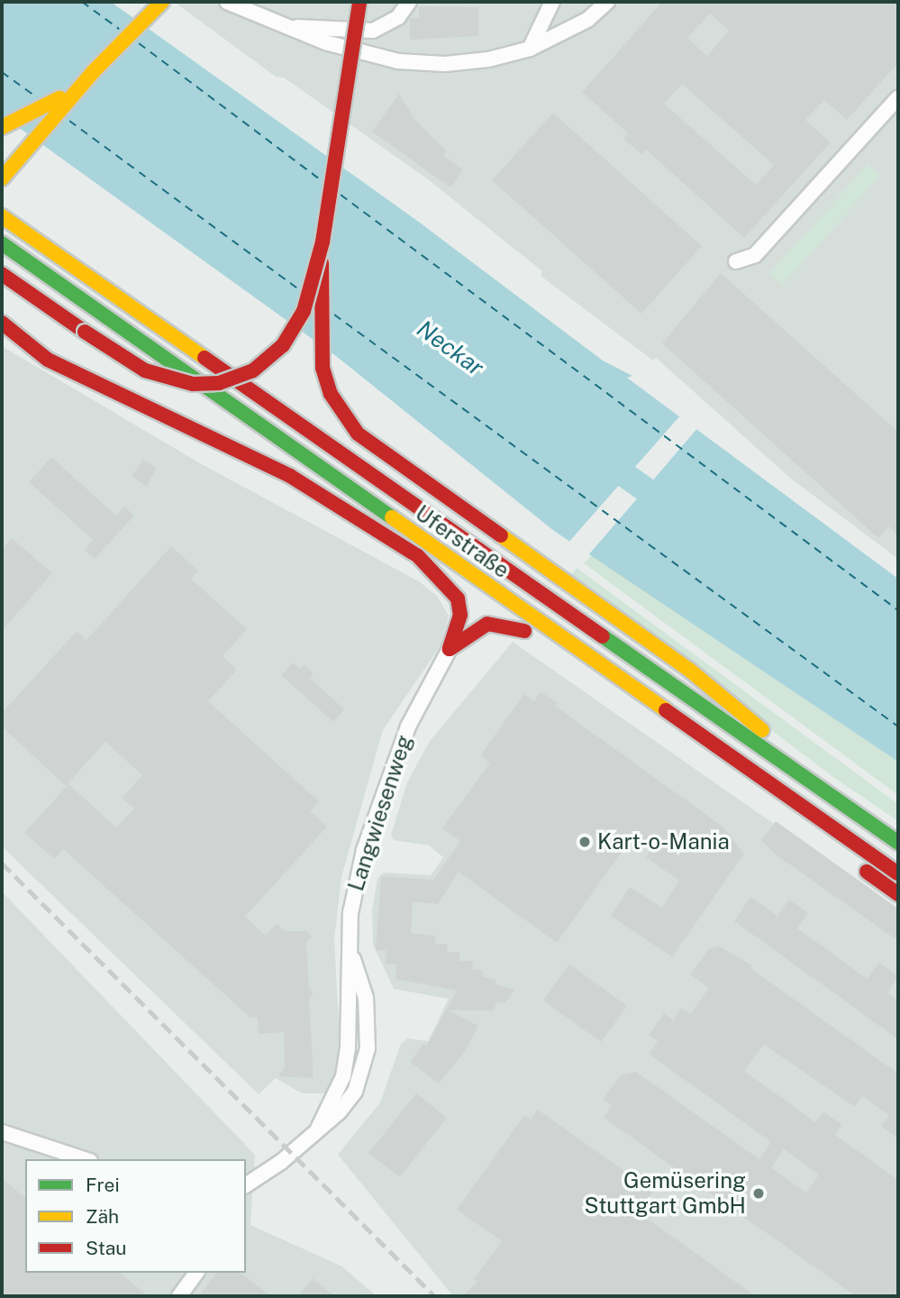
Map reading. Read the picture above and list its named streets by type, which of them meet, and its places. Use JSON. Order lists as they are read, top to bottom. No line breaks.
{"streets":{"highway":["Uferstraße"],"street":["Langwiesenweg"]},"water":["Neckar"],"places":["Kart-o-Mania","Gemüsering Stuttgart GmbH"],"legend":["Frei","Zäh","Stau"]}
